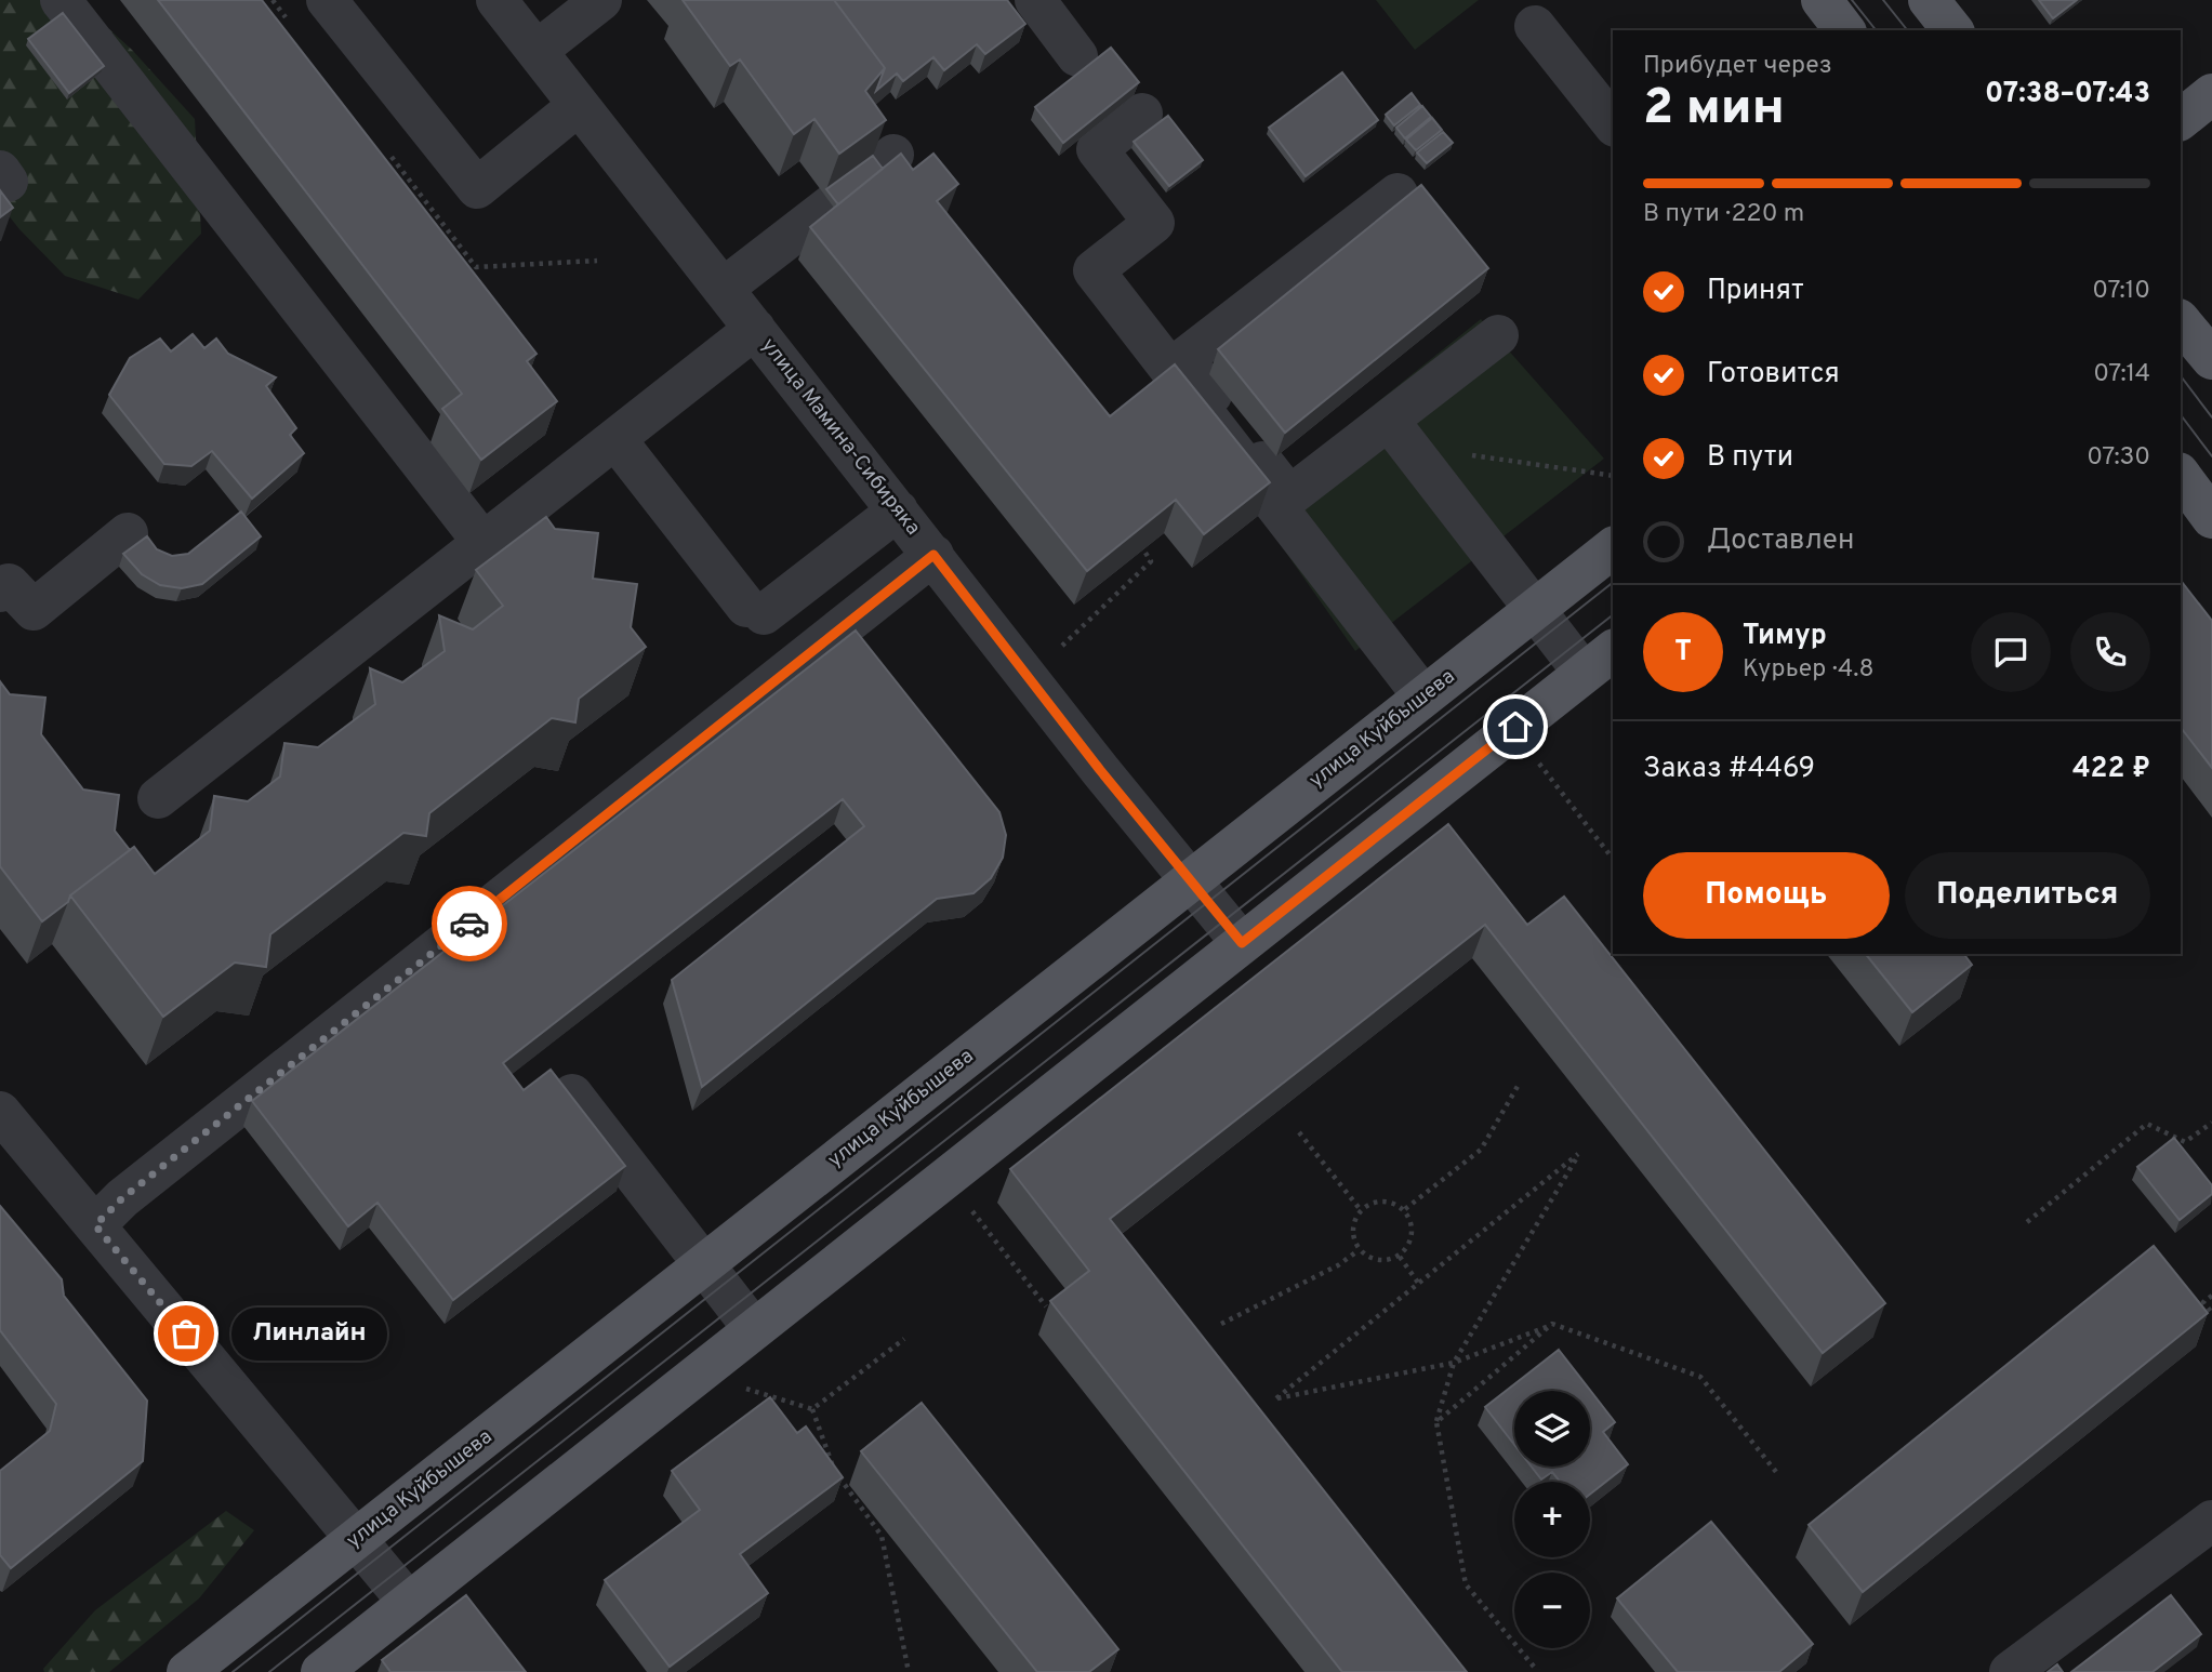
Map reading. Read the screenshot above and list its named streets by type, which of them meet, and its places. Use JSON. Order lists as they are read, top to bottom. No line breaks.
{"streets":{"main road":["улица Куйбышева"],"street":["улица Мамина-Сибиряка"]},"crossings":[["улица Мамина-Сибиряка","улица Куйбышева"]],"places":["Линлайн"],"page":{"heading":["2 мин","Прибудет через","07:38–07:43"],"panel":["Тимур","Курьер · 4.8","Заказ #4469","422 ₽"],"bar":"В пути · 220 m","list":[["Принят","07:10"],["Готовится","07:14"],["В пути","07:30"],"Доставлен"],"round":"Т","buttons":["Помощь","Поделиться"],"bubble":"Линлайн","map_buttons":["+","−"]}}
